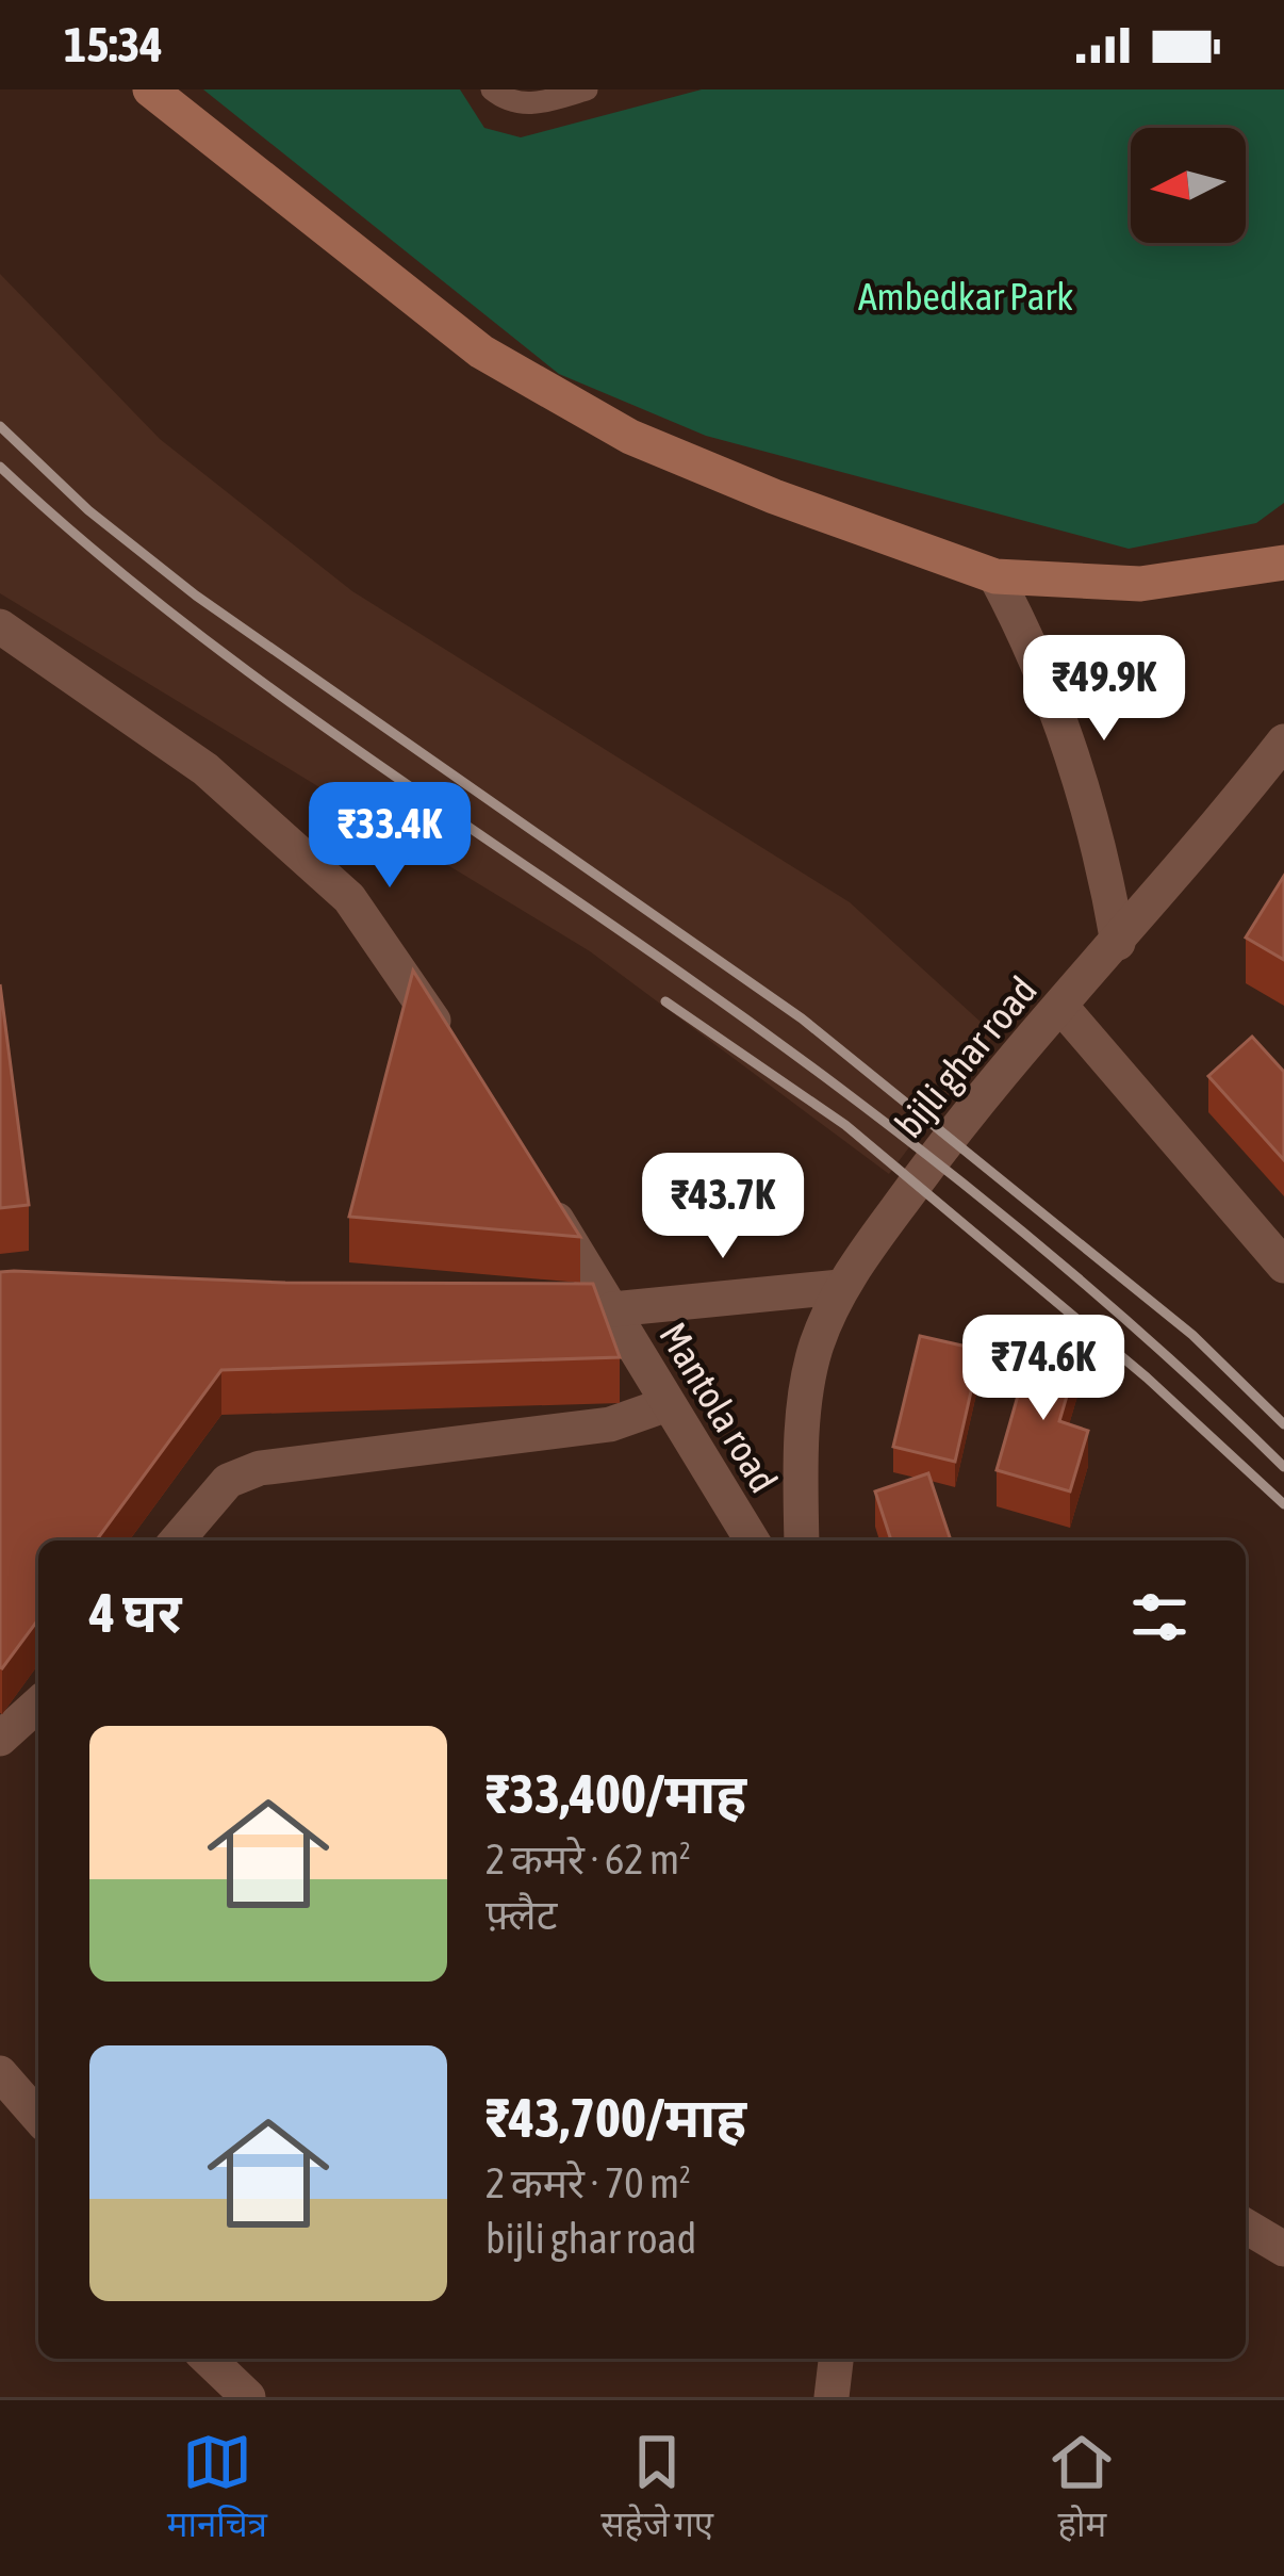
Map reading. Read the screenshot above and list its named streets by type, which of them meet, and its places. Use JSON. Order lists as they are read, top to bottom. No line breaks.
{"streets":{"street":["bijli ghar road","Mantola road"]},"parks":["Ambedkar Park"],"north":"left","page":{"status":"15:34","price":["₹49.9K","₹33.4K","₹43.7K","₹74.6K"],"heading":"4 घर","list":[{"name":"₹33,400/माह","note":"2 कमरे · 62 m² · फ़्लैट"},{"name":"₹43,700/माह","note":"2 कमरे · 70 m² · bijli ghar road"}],"tabs":["मानचित्र","सहेजे गए","होम"]}}
